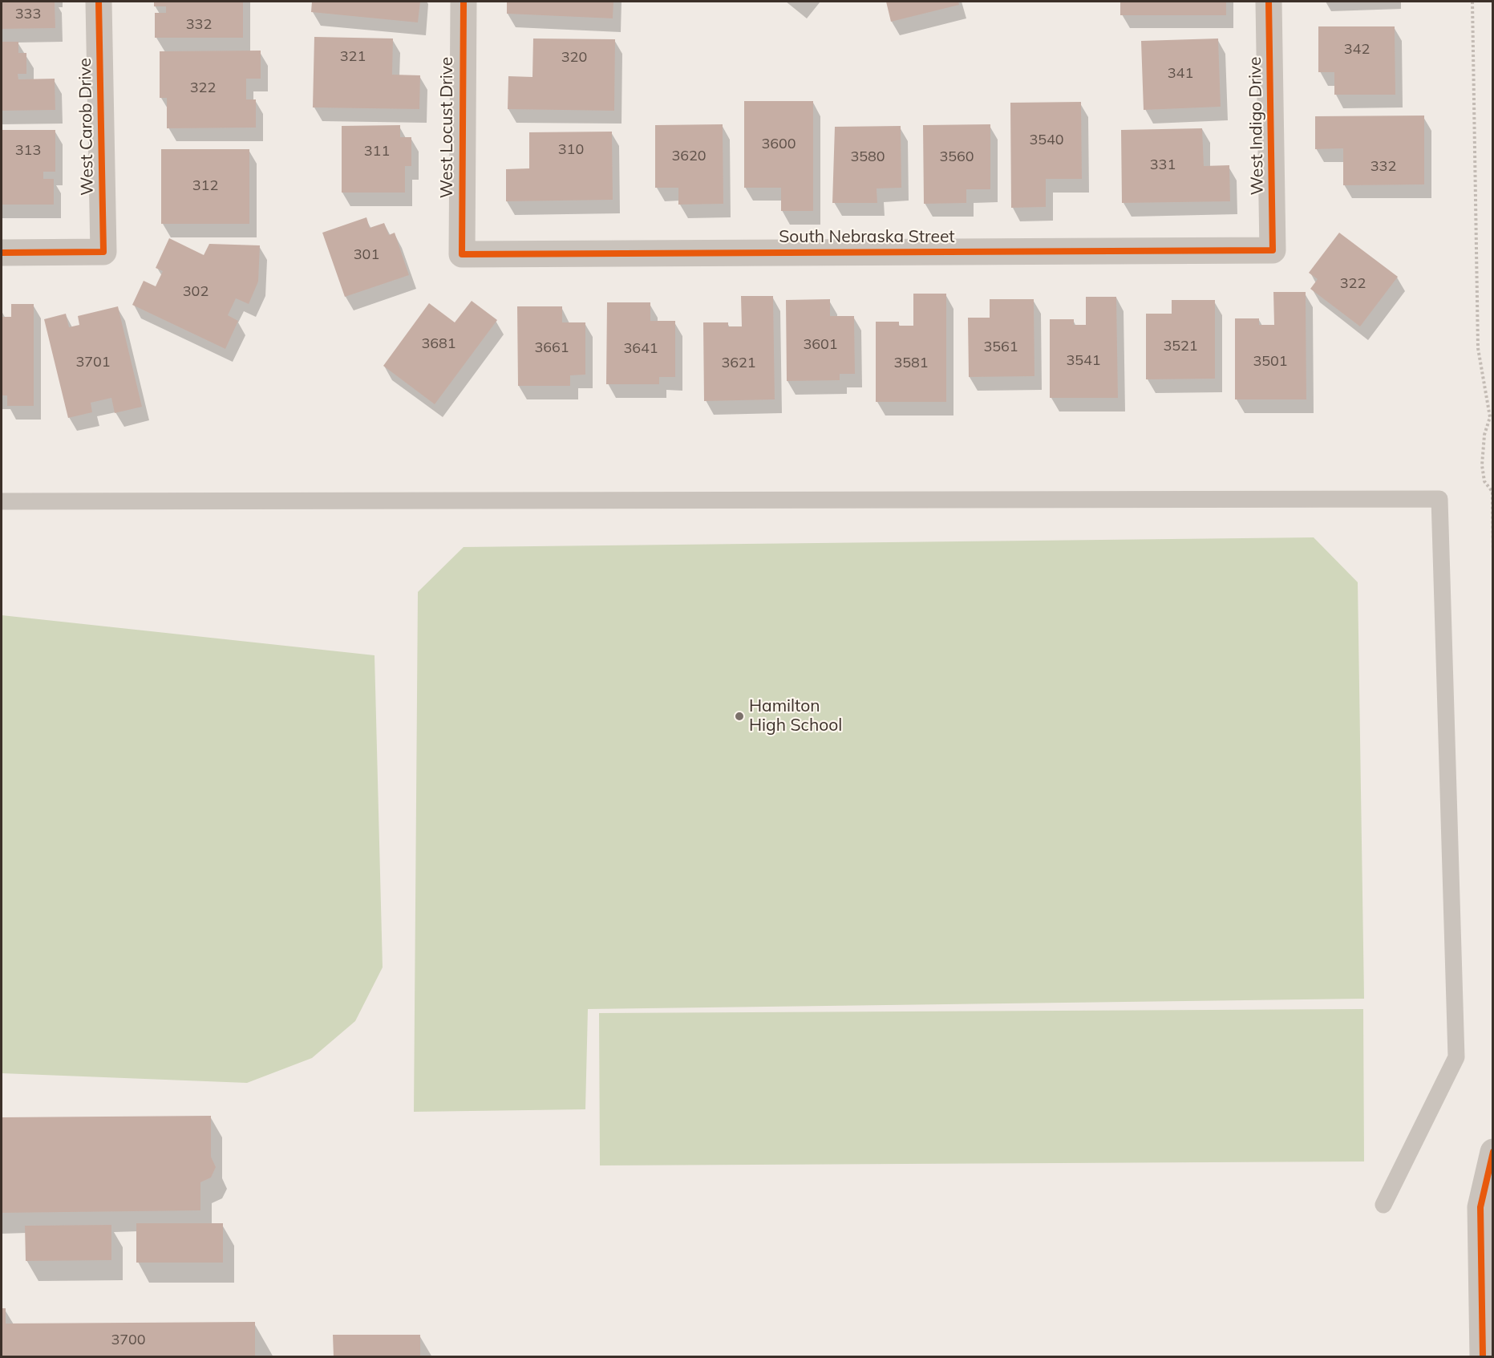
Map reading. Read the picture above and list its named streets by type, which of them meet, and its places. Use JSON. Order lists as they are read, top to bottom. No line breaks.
{"streets":{"street":["West Indigo Drive","West Carob Drive","West Locust Drive","South Nebraska Street"]},"crossings":[["West Indigo Drive","South Nebraska Street"],["West Locust Drive","South Nebraska Street"]],"places":["Hamilton High School"],"house_numbers":["333","332","342","321","320","341","322","3540","3600","310","313","311","3620","3580","3560","331","332","312","301","322","302","3681","3601","3521","3561","3661","3641","3541","3501","3701","3621","3581","3700"]}
